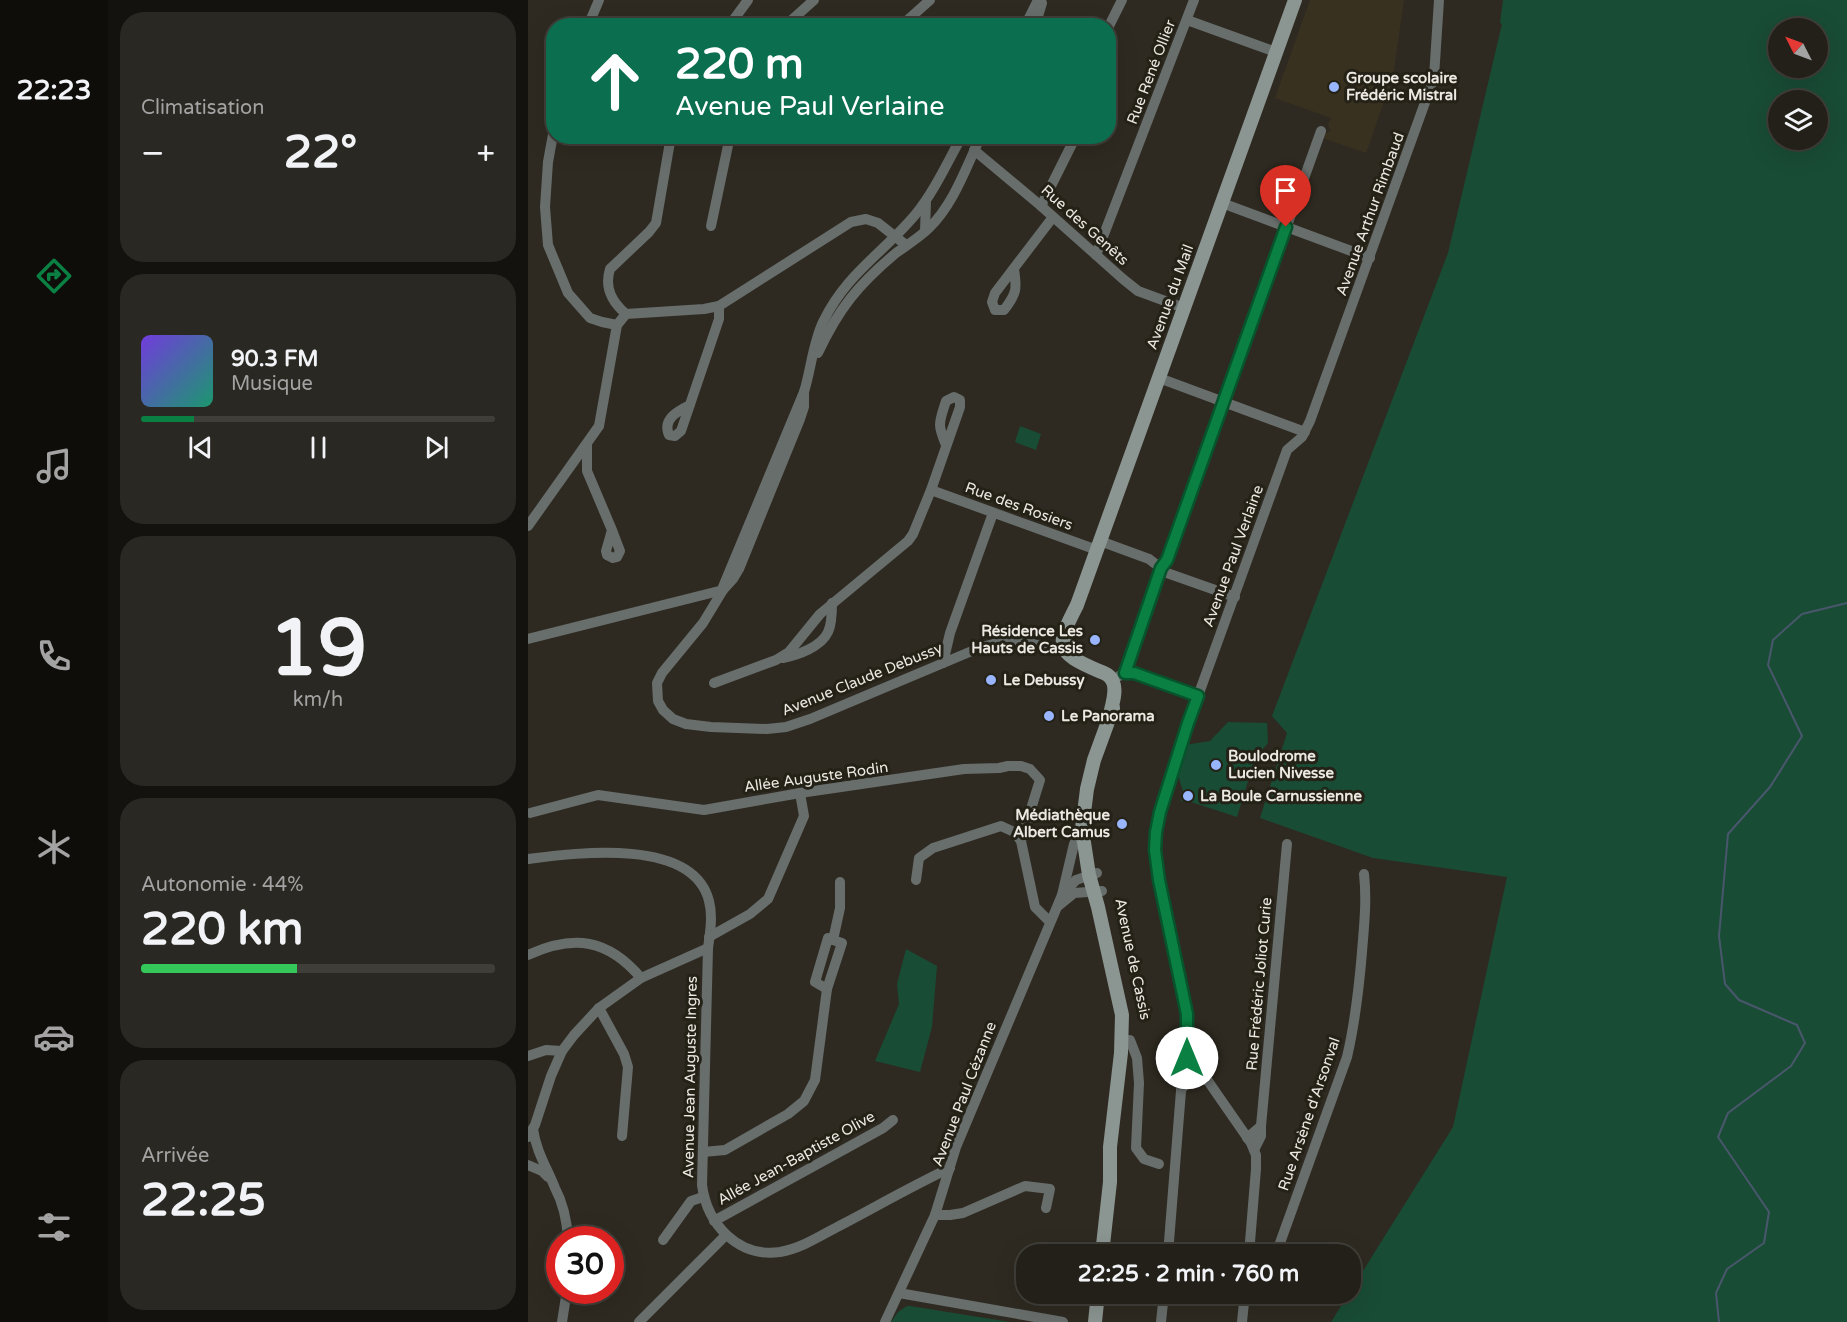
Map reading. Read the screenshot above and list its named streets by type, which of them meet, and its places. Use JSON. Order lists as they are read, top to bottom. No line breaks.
{"streets":{"main road":["Avenue du Mail","Avenue de Cassis"],"street":["Rue René Ollier","Avenue Arthur Rimbaud","Rue des Genêts","Rue des Rosiers","Avenue Paul Verlaine","Avenue Claude Debussy","Allée Auguste Rodin","Rue Frédéric Joliot Curie","Avenue Jean Auguste Ingres","Avenue Paul Cézanne","Rue Arsène d'Arsonval","Allée Jean-Baptiste Olive"]},"crossings":[["Rue René Ollier","Rue des Genêts"],["Avenue Arthur Rimbaud","Avenue Paul Verlaine"],["Rue des Genêts","Avenue du Mail"],["Rue des Genêts","Avenue Claude Debussy"],["Avenue du Mail","Rue des Rosiers"],["Avenue du Mail","Avenue Claude Debussy"],["Rue des Rosiers","Avenue Paul Verlaine"],["Avenue Paul Verlaine","Rue Frédéric Joliot Curie"],["Avenue de Cassis","Avenue Paul Cézanne"],["Avenue Jean Auguste Ingres","Avenue Paul Cézanne"],["Avenue Jean Auguste Ingres","Allée Jean-Baptiste Olive"]],"places":["Groupe scolaire Frédéric Mistral","Résidence Les Hauts de Cassis","Le Debussy","Le Panorama","Boulodrome Lucien Nivesse","La Boule Carnussienne","Médiathèque Albert Camus"],"north":"top left","page":{"tabs":"22:23","tile":["Climatisation",["19","km/h"],["Autonomie · 44%","220 km"],["Arrivée","22:25"]],"turn":["220 m","Avenue Paul Verlaine"],"heat":["−","22°","+"],"song":["90.3 FM","Musique"],"limit":"30","trip":"22:25 · 2 min · 760 m"}}
